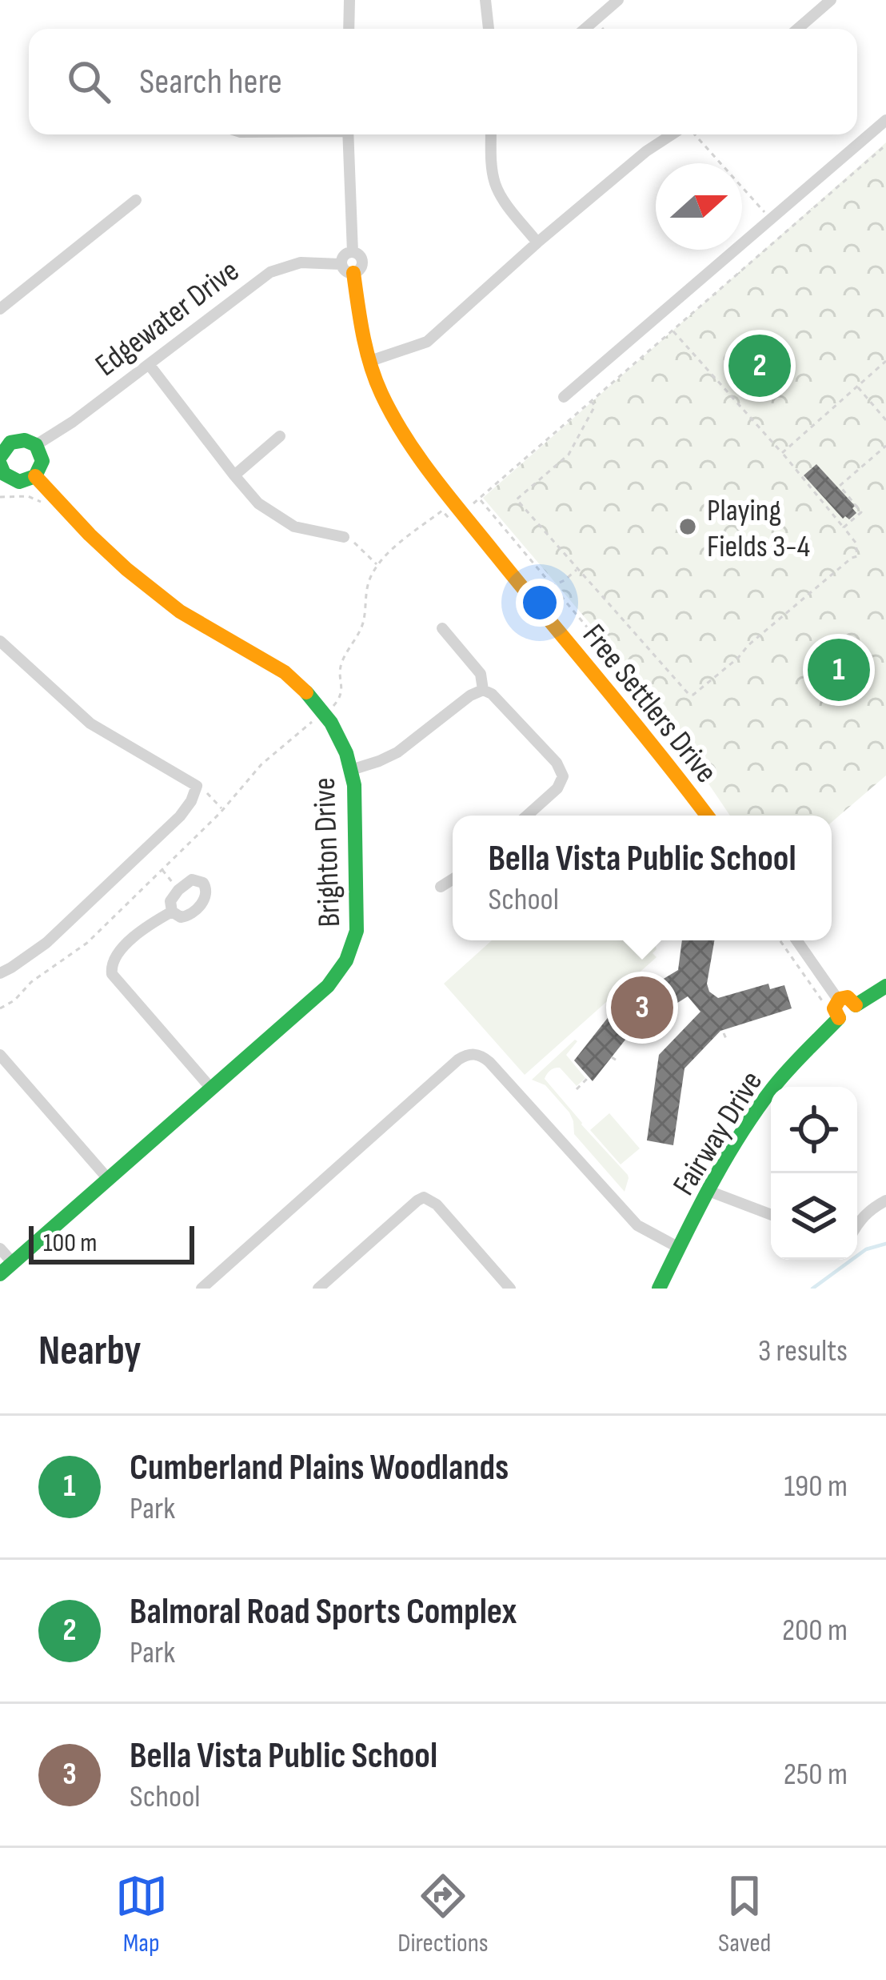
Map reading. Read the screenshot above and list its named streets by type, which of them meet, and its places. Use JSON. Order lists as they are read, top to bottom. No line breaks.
{"streets":{"street":["Edgewater Drive","Free Settlers Drive","Brighton Drive","Fairway Drive"]},"crossings":[["Edgewater Drive","Free Settlers Drive"],["Edgewater Drive","Brighton Drive"]],"places":["Playing Fields 3-4"],"scale_bar":"100 m","north":"right","page":{"search":"Search here","pins":["2","1","3"],"popup":["Bella Vista Public School","School"],"scale":"100 m","heading":["Nearby","3 results"],"list":[{"mark":"1","name":"Cumberland Plains Woodlands","note":"Park","value":"190 m"},{"mark":"2","name":"Balmoral Road Sports Complex","note":"Park","value":"200 m"},{"mark":"3","name":"Bella Vista Public School","note":"School","value":"250 m"}],"nav":["Map","Directions","Saved"]}}
